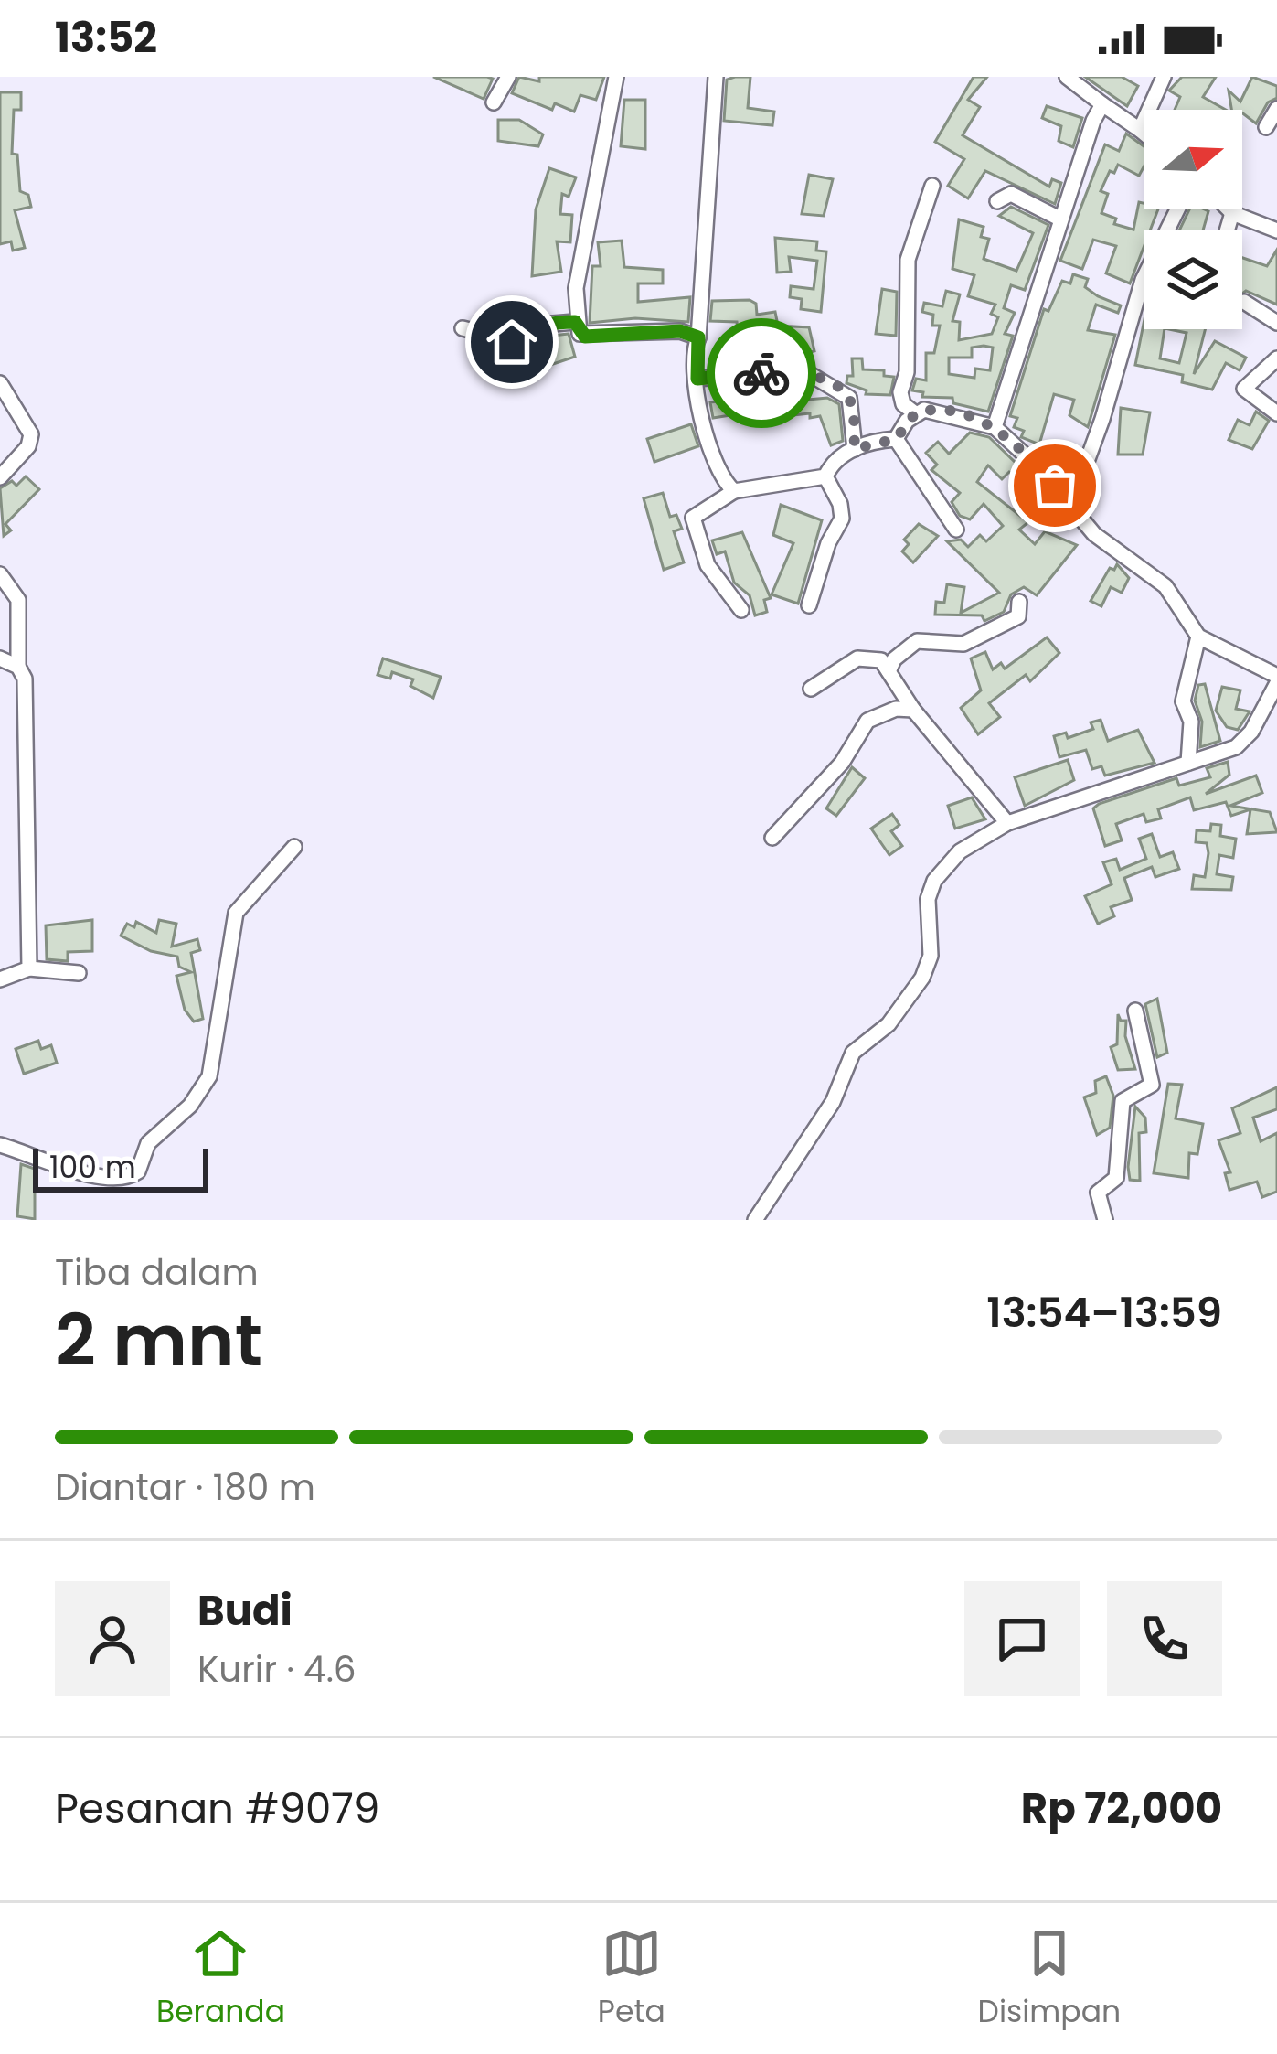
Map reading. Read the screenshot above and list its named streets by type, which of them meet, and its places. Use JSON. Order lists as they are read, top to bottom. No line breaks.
{"scale_bar":"100 m","north":"right","page":{"status":"13:52","scale":"100 m","heading":["2 mnt","Tiba dalam","13:54–13:59"],"panel":["Budi","Kurir · 4.6","Pesanan #9079","Rp 72,000"],"bar":"Diantar · 180 m","tabs":["Beranda","Peta","Disimpan"]}}
